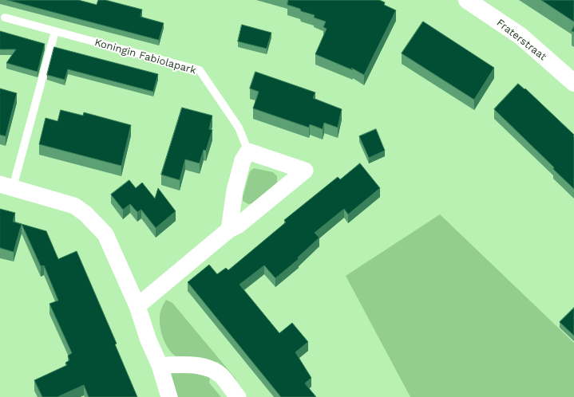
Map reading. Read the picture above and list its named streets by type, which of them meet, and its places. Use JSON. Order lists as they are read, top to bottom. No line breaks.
{"streets":{"street":["Fraterstraat"],"lane":["Koningin Fabiolapark"]}}
